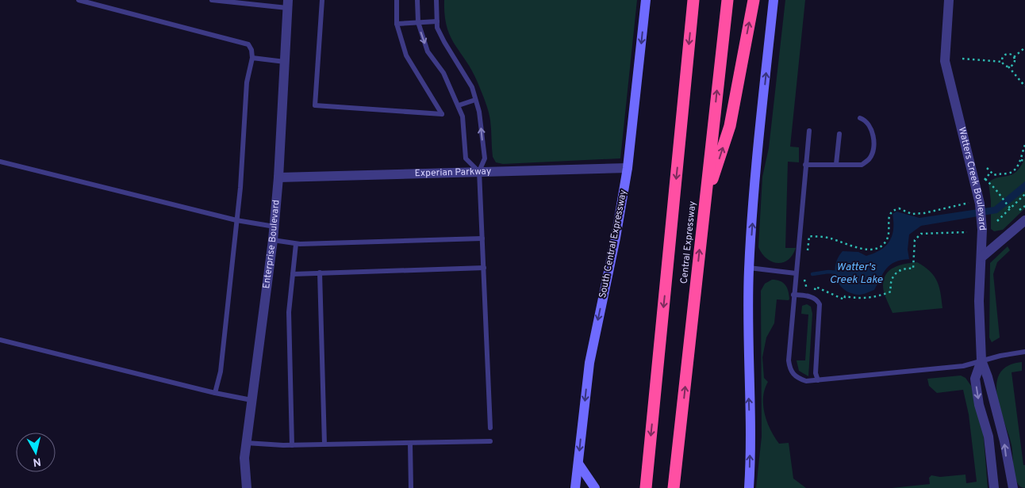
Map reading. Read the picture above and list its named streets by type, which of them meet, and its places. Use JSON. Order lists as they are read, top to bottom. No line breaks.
{"streets":{"highway":["Central Expressway"],"main road":["South Central Expressway"],"street":["Experian Parkway","Watters Creek Boulevard","Enterprise Boulevard"]},"crossings":[["Experian Parkway","South Central Expressway"],["Experian Parkway","Enterprise Boulevard"]],"one_way":["South Central Expressway"],"water":["Watter's Creek Lake"],"north":"bottom"}
